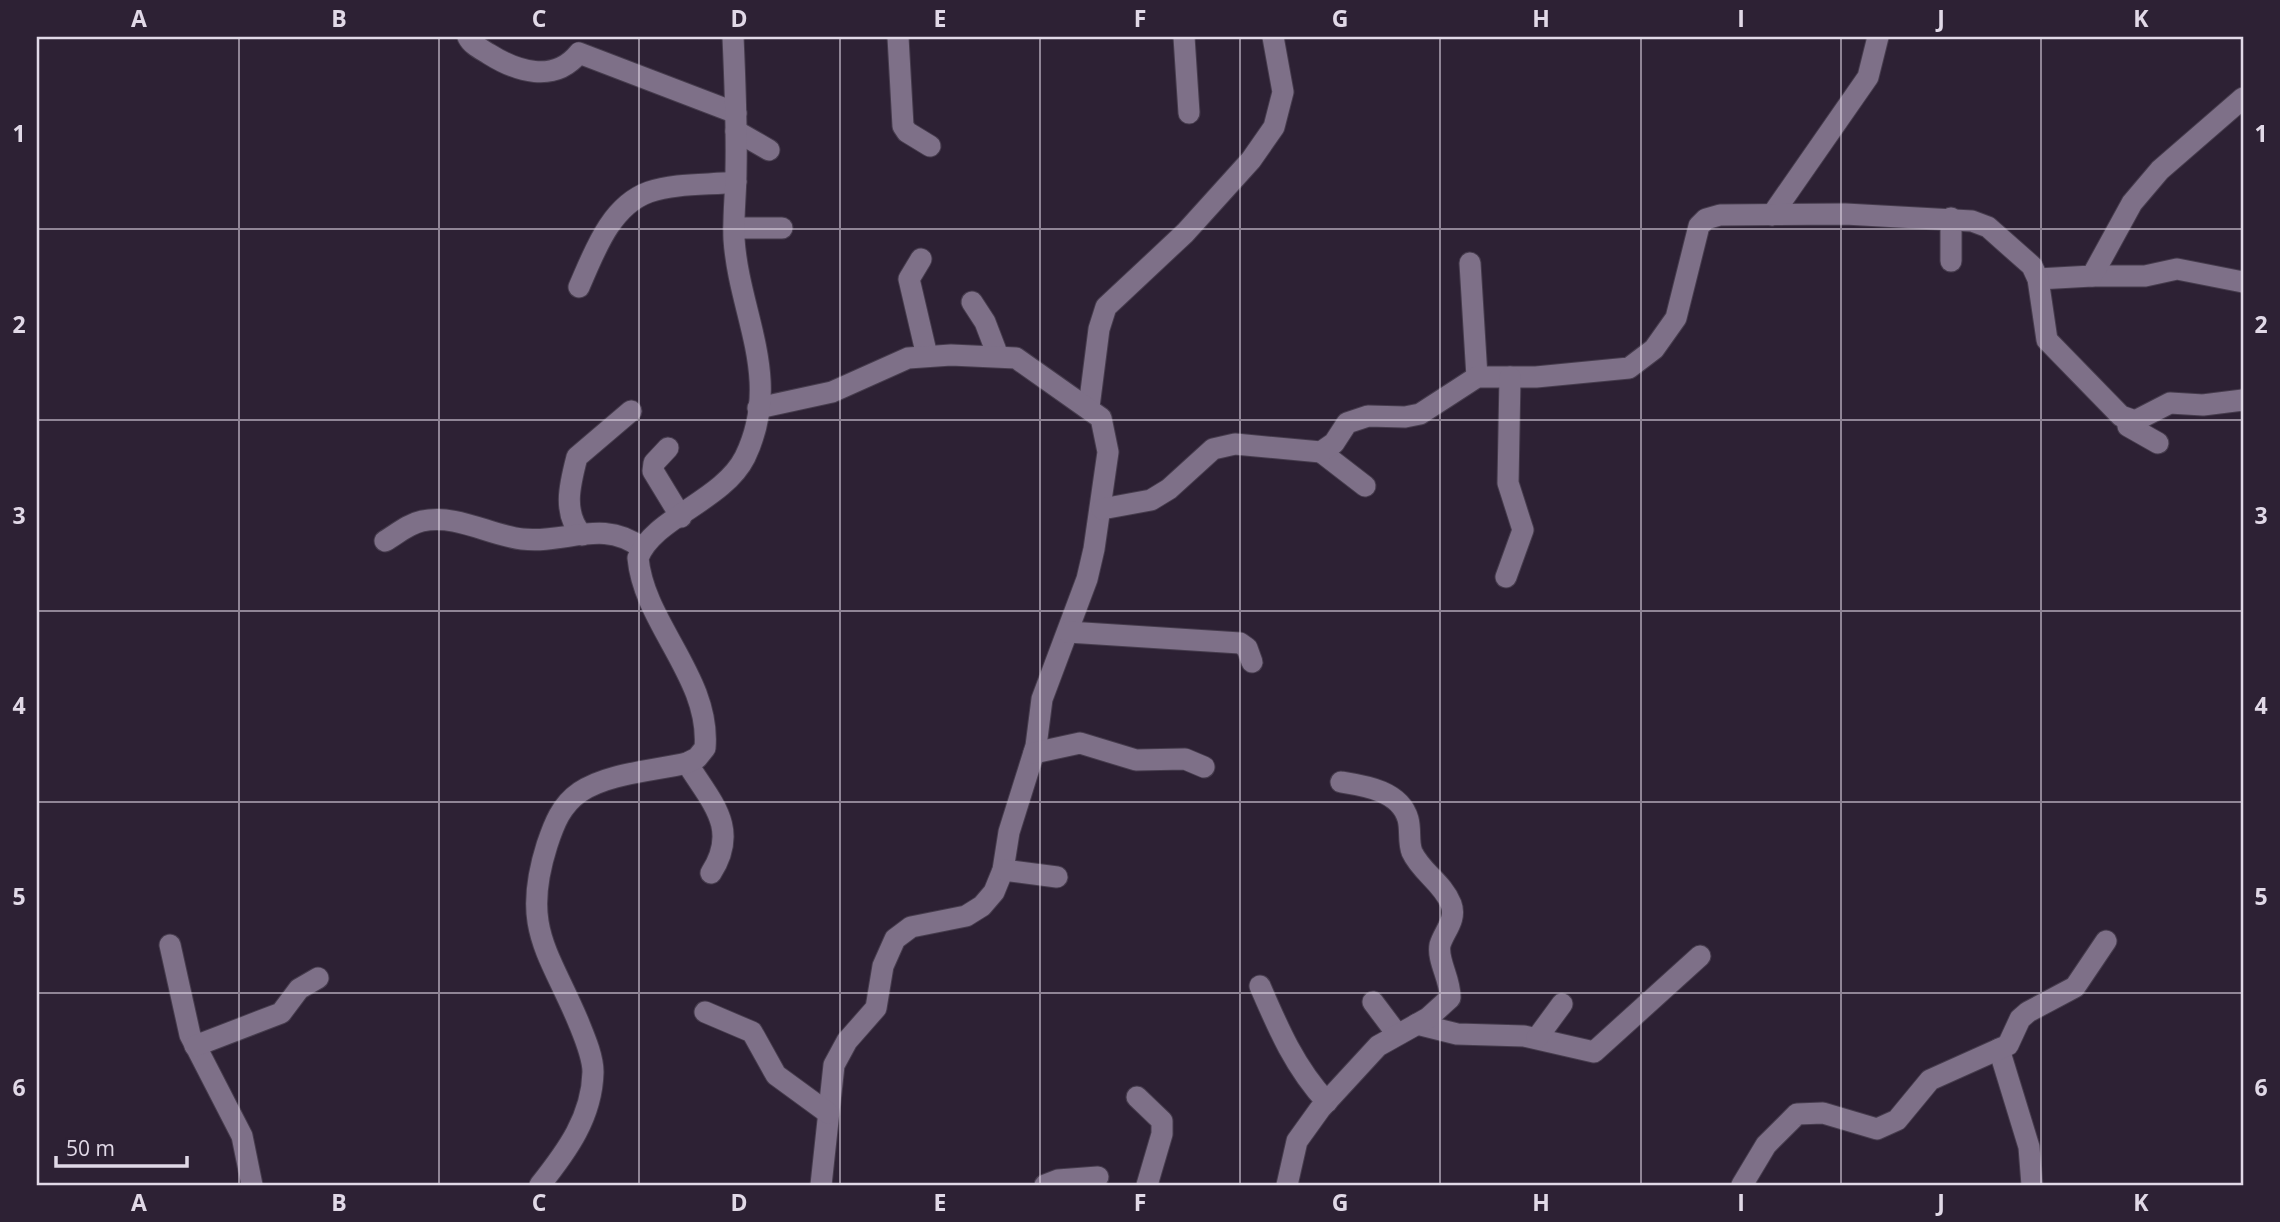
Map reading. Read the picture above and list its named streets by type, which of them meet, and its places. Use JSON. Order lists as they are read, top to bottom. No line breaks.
{"scale_bar":"50 m","grid":{"columns":["A","B","C","D","E","F","G","H","I","J","K"],"rows":["1","2","3","4","5","6"]}}
